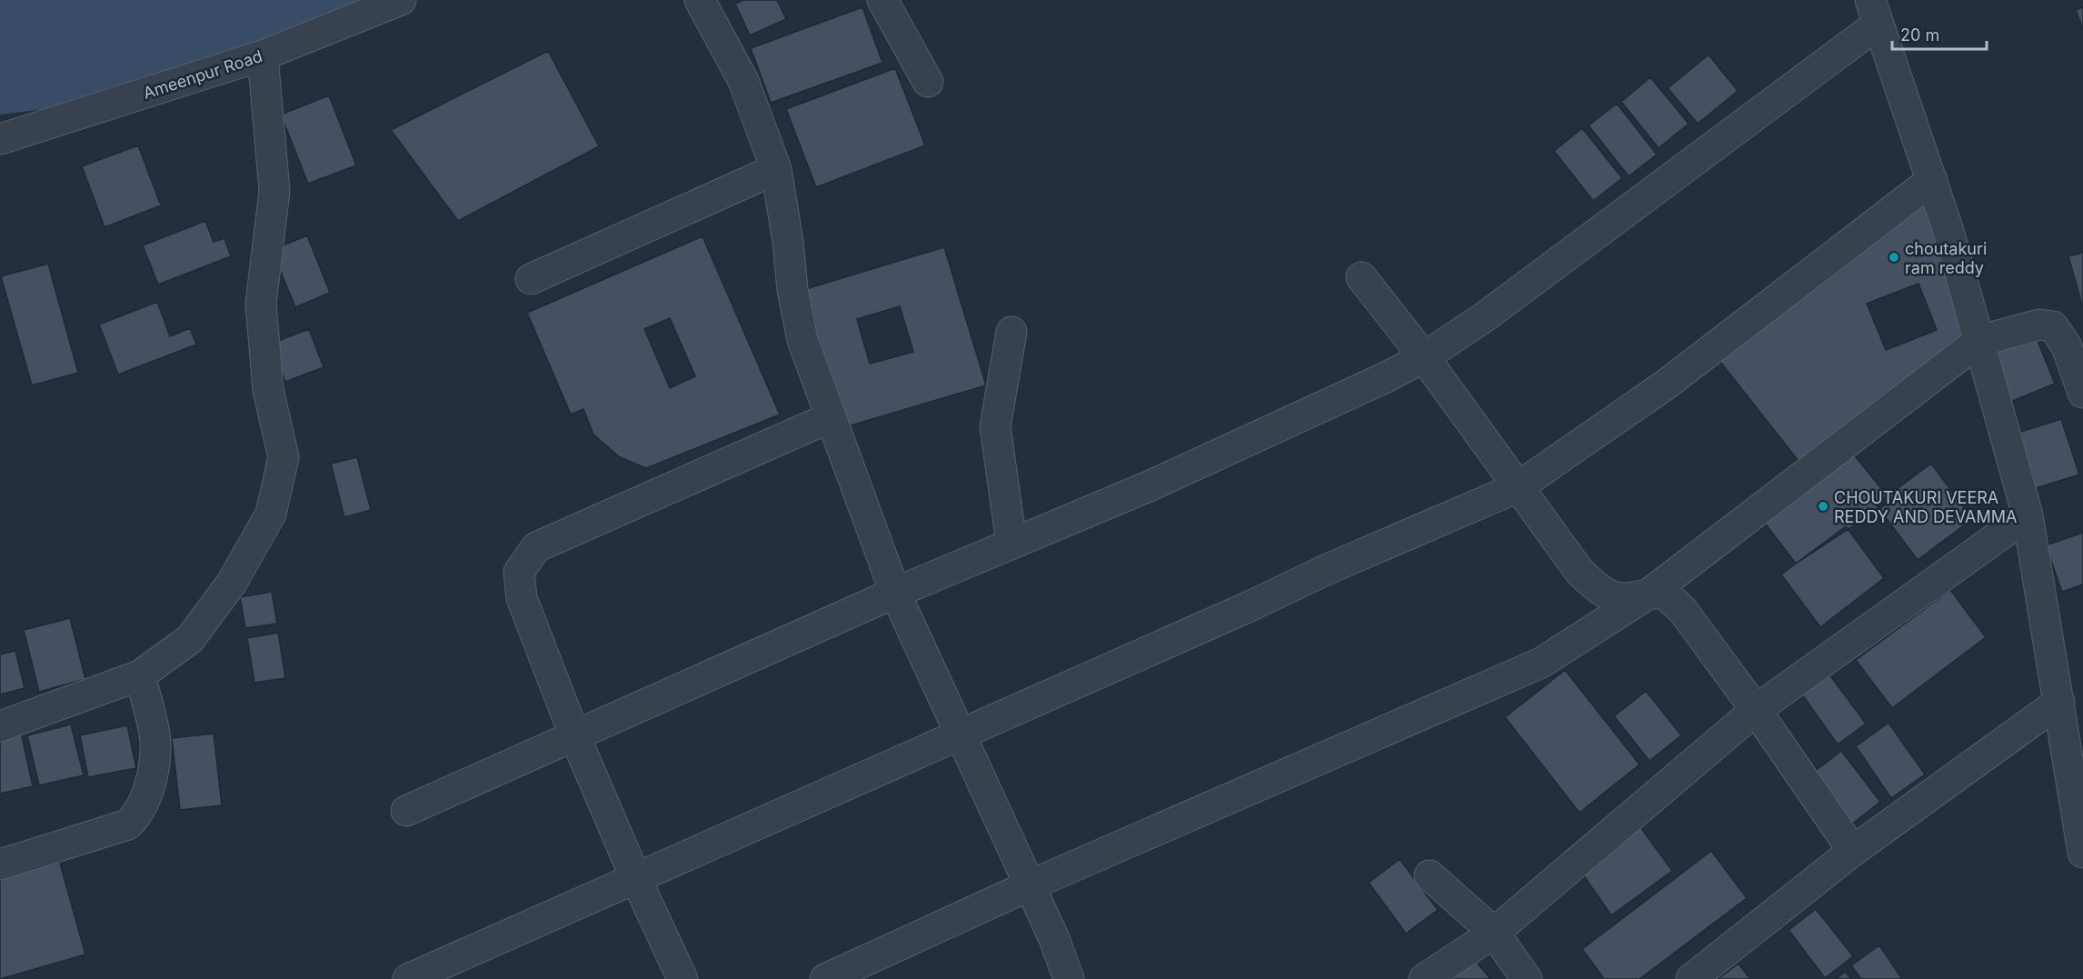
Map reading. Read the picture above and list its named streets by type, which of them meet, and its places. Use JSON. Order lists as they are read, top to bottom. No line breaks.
{"streets":{"street":["Ameenpur Road"]},"places":["choutakuri ram reddy","CHOUTAKURI VEERA REDDY AND DEVAMMA"],"scale_bar":"20 m"}
